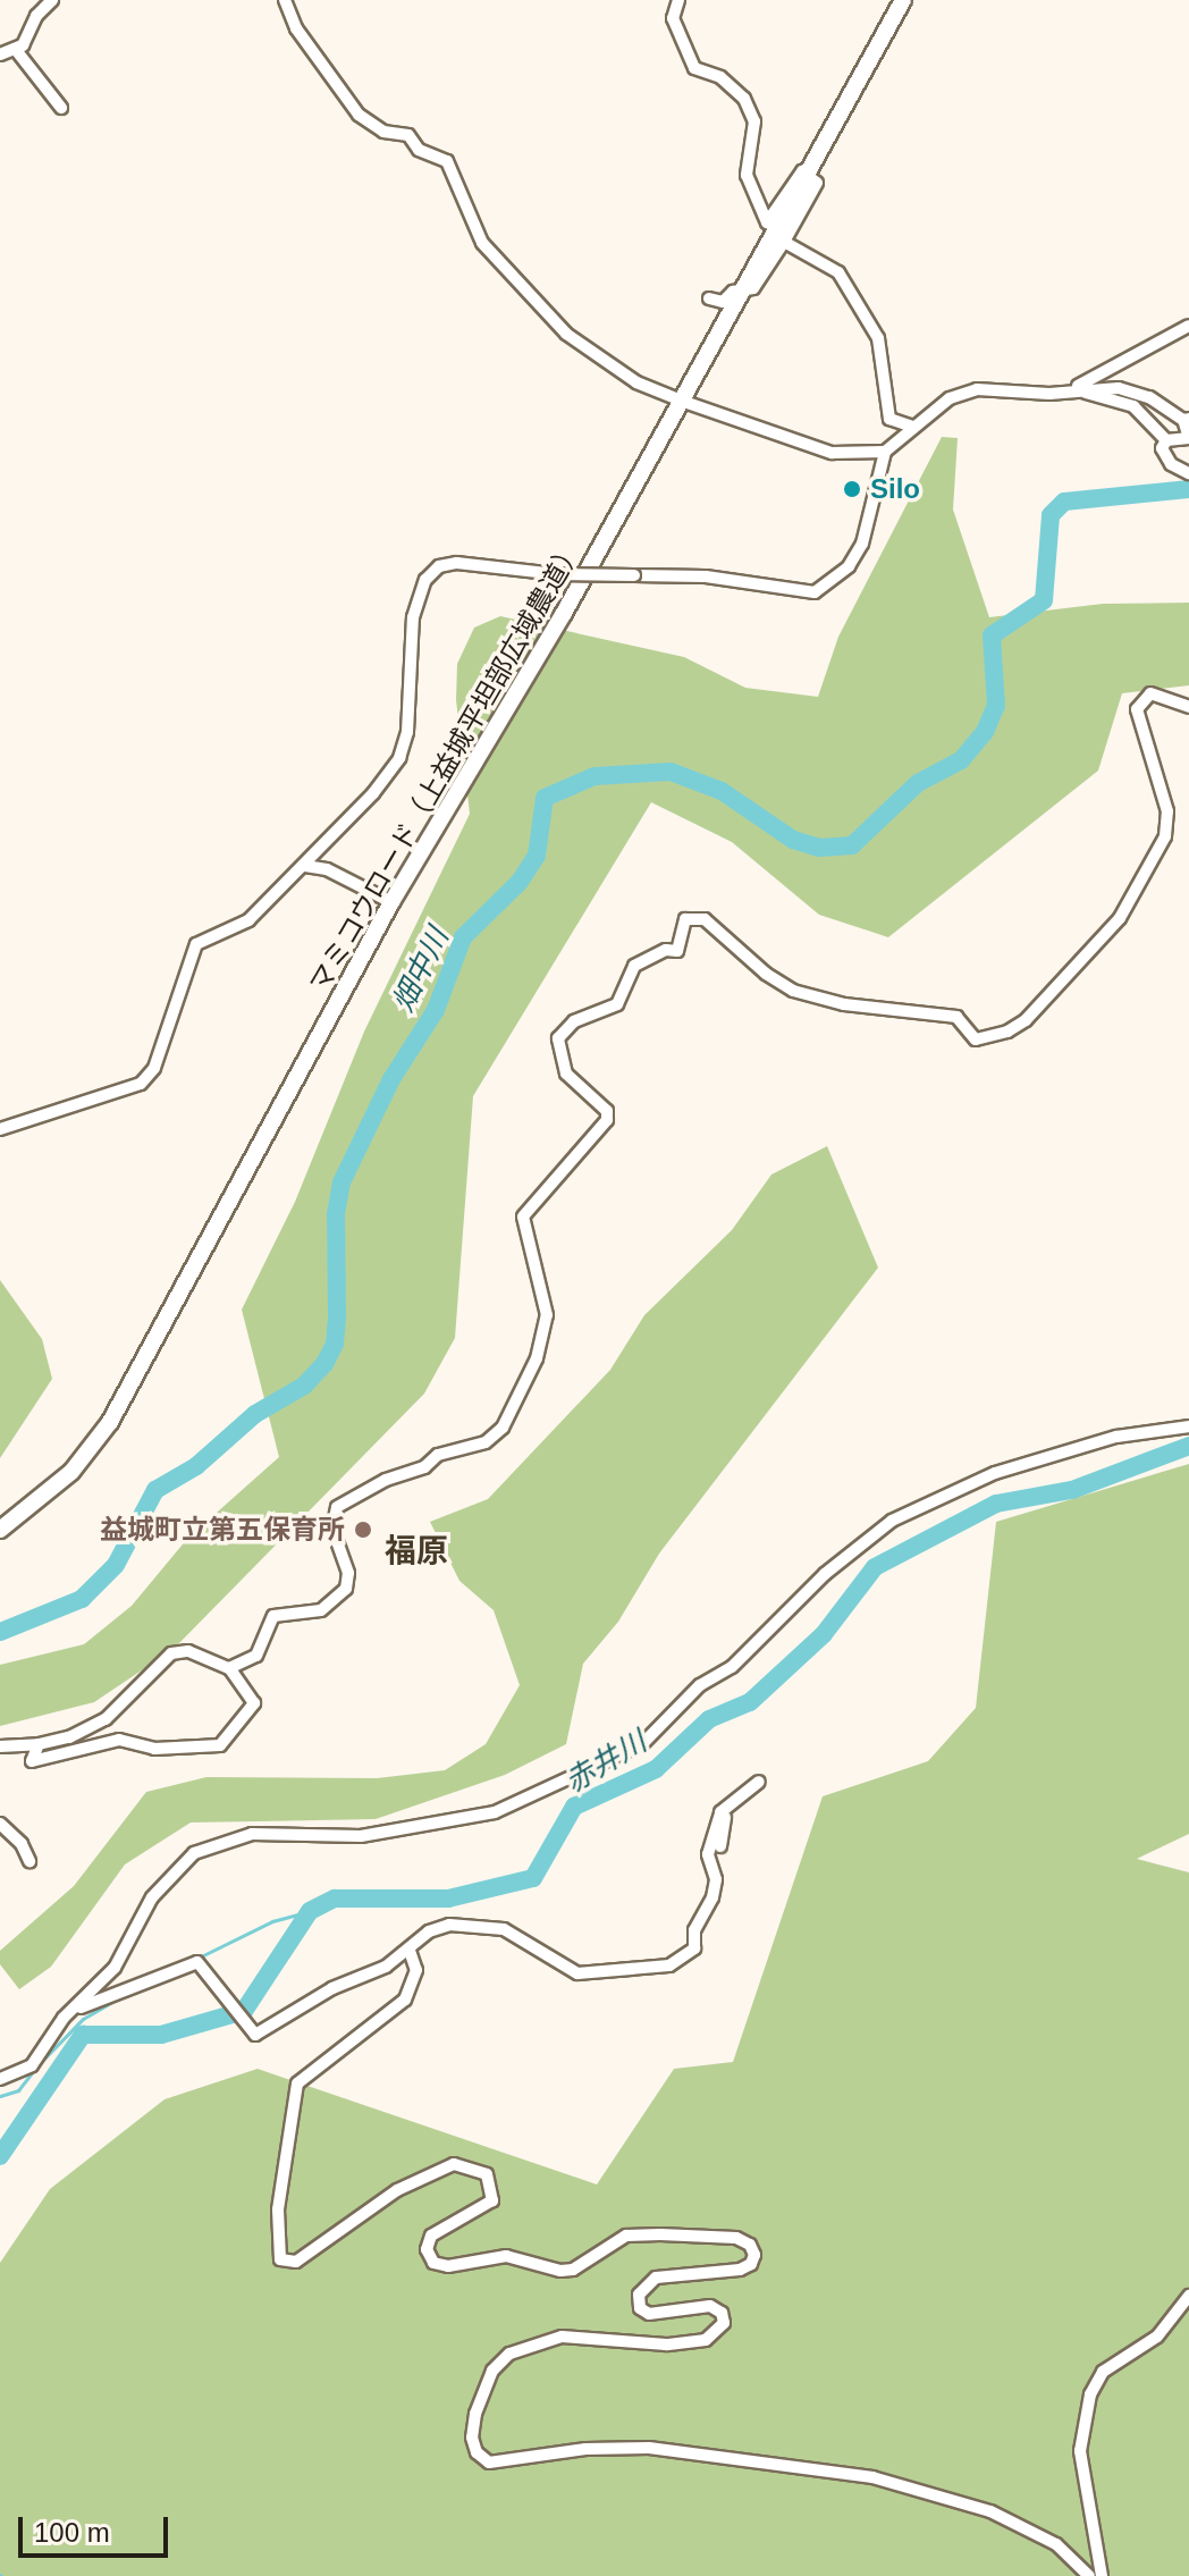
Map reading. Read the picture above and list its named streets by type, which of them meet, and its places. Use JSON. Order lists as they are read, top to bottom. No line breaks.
{"streets":{"street":["マミコウロード（上益城平坦部広域農道）"]},"districts":["福原"],"water":["畑中川","赤井川"],"places":["Silo","益城町立第五保育所"],"scale_bar":"100 m"}
